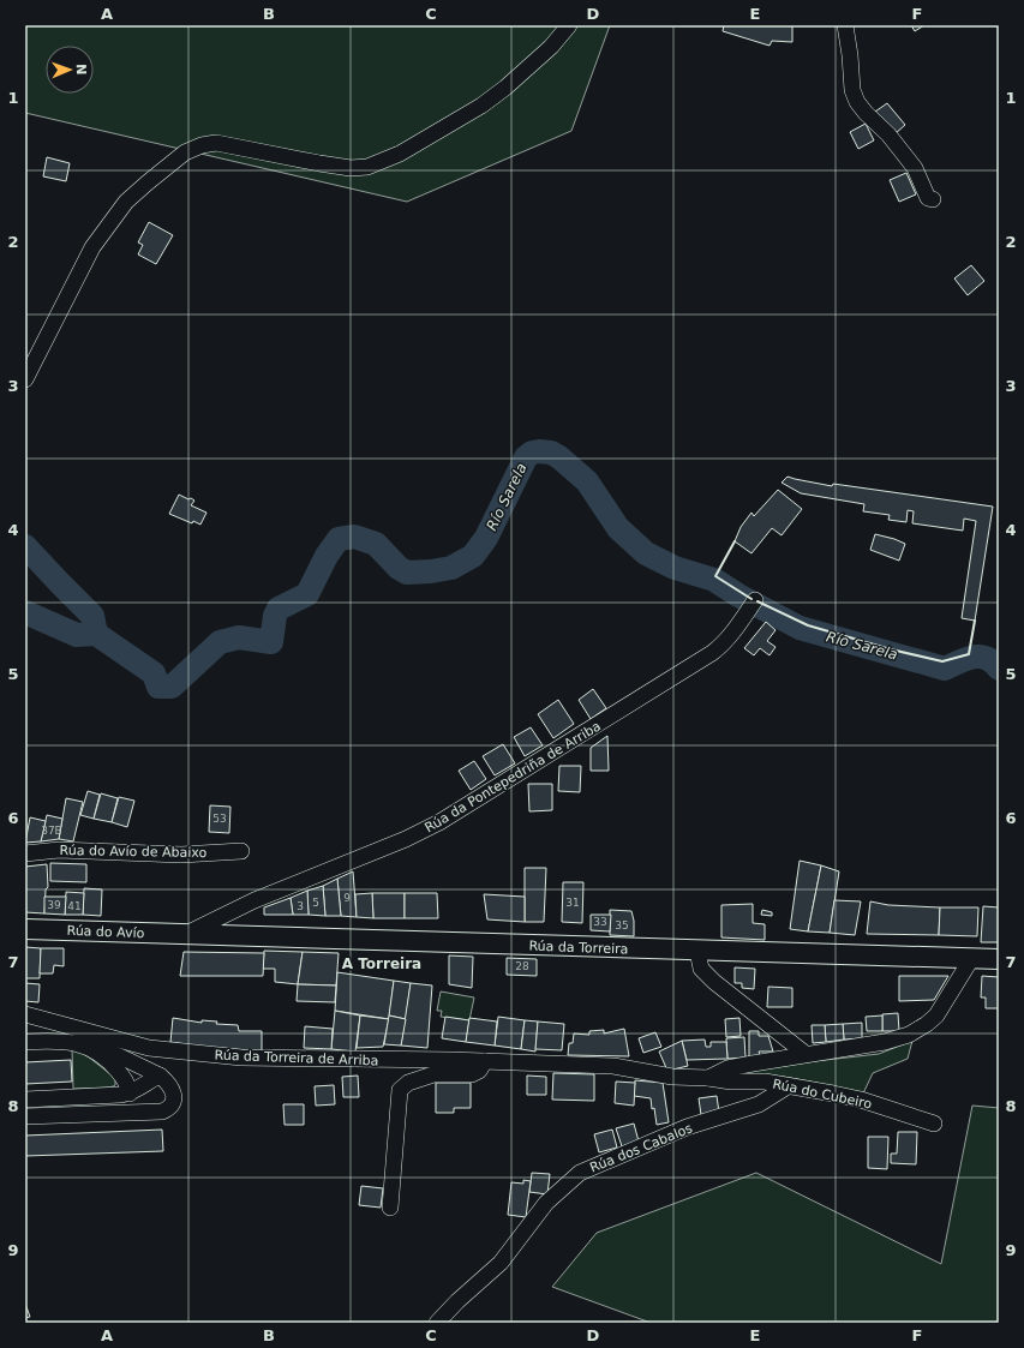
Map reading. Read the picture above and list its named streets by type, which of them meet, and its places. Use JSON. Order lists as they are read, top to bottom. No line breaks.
{"streets":{"main road":["Rúa do Avío","Rúa da Torreira"],"street":["Rúa da Pontepedriña de Arriba","Rúa do Avío de Abaixo","Rúa da Torreira de Arriba","Rúa do Cubeiro","Rúa dos Cabalos"]},"crossings":[["Rúa da Pontepedriña de Arriba","Rúa do Avío"],["Rúa da Pontepedriña de Arriba","Rúa da Torreira"],["Rúa do Avío","Rúa da Torreira"],["Rúa da Torreira","Rúa da Torreira de Arriba"],["Rúa da Torreira de Arriba","Rúa do Cubeiro"],["Rúa do Cubeiro","Rúa dos Cabalos"]],"districts":["A Torreira"],"water":["Río Sarela"],"house_numbers":["53","37B","9","5","31","39","41","3","33","35","28"],"north":"right","grid":{"columns":["A","B","C","D","E","F"],"rows":["1","2","3","4","5","6","7","8","9"]}}
